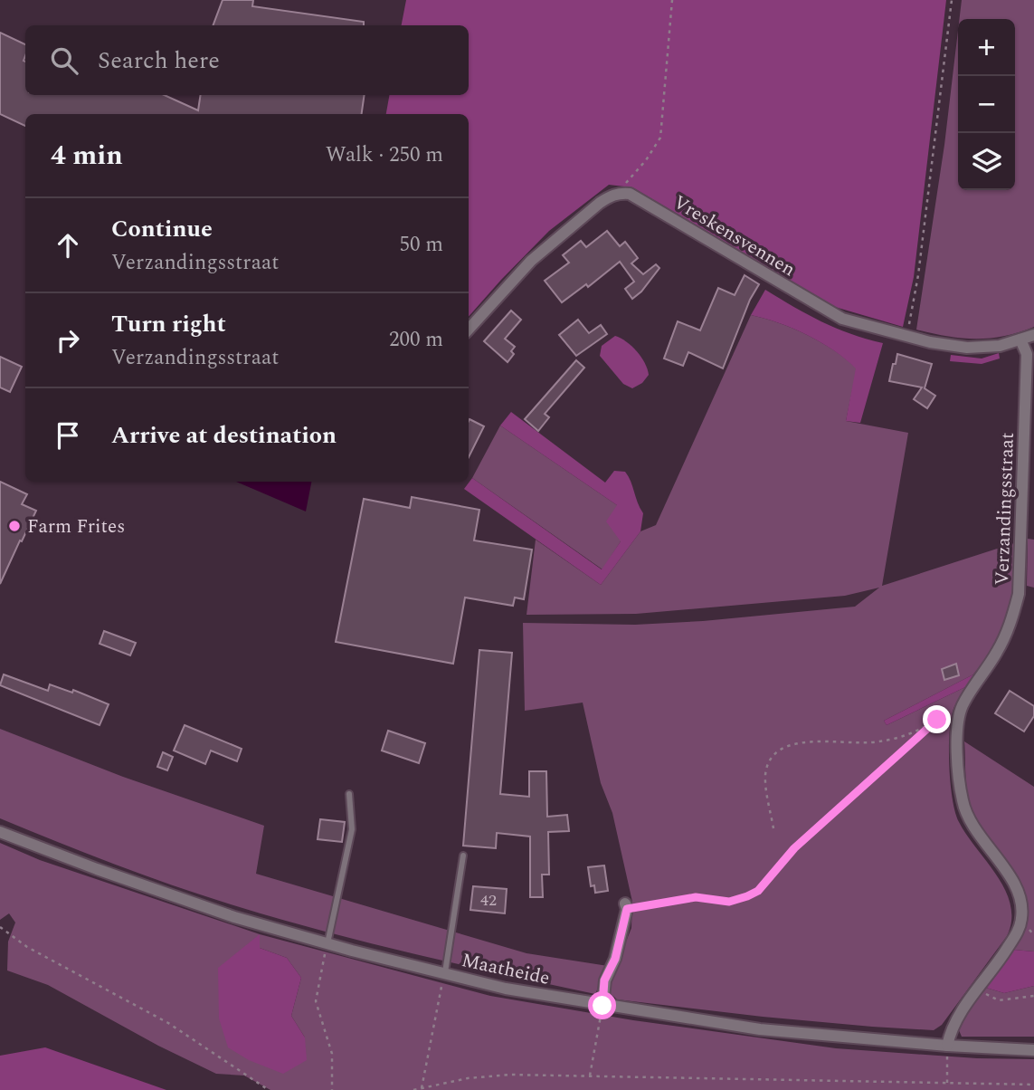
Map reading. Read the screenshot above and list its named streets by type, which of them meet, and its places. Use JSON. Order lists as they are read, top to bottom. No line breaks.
{"streets":{"street":["Vreskensvennen","Verzandingsstraat","Maatheide"]},"crossings":[["Vreskensvennen","Verzandingsstraat"],["Verzandingsstraat","Maatheide"]],"places":["Farm Frites"],"house_numbers":["42"],"page":{"map_buttons":["+","−"],"search":"Search here","heading":["4 min","Walk · 250 m"],"list":[["Continue","Verzandingsstraat","50 m"],["Turn right","Verzandingsstraat","200 m"],"Arrive at destination"]}}
